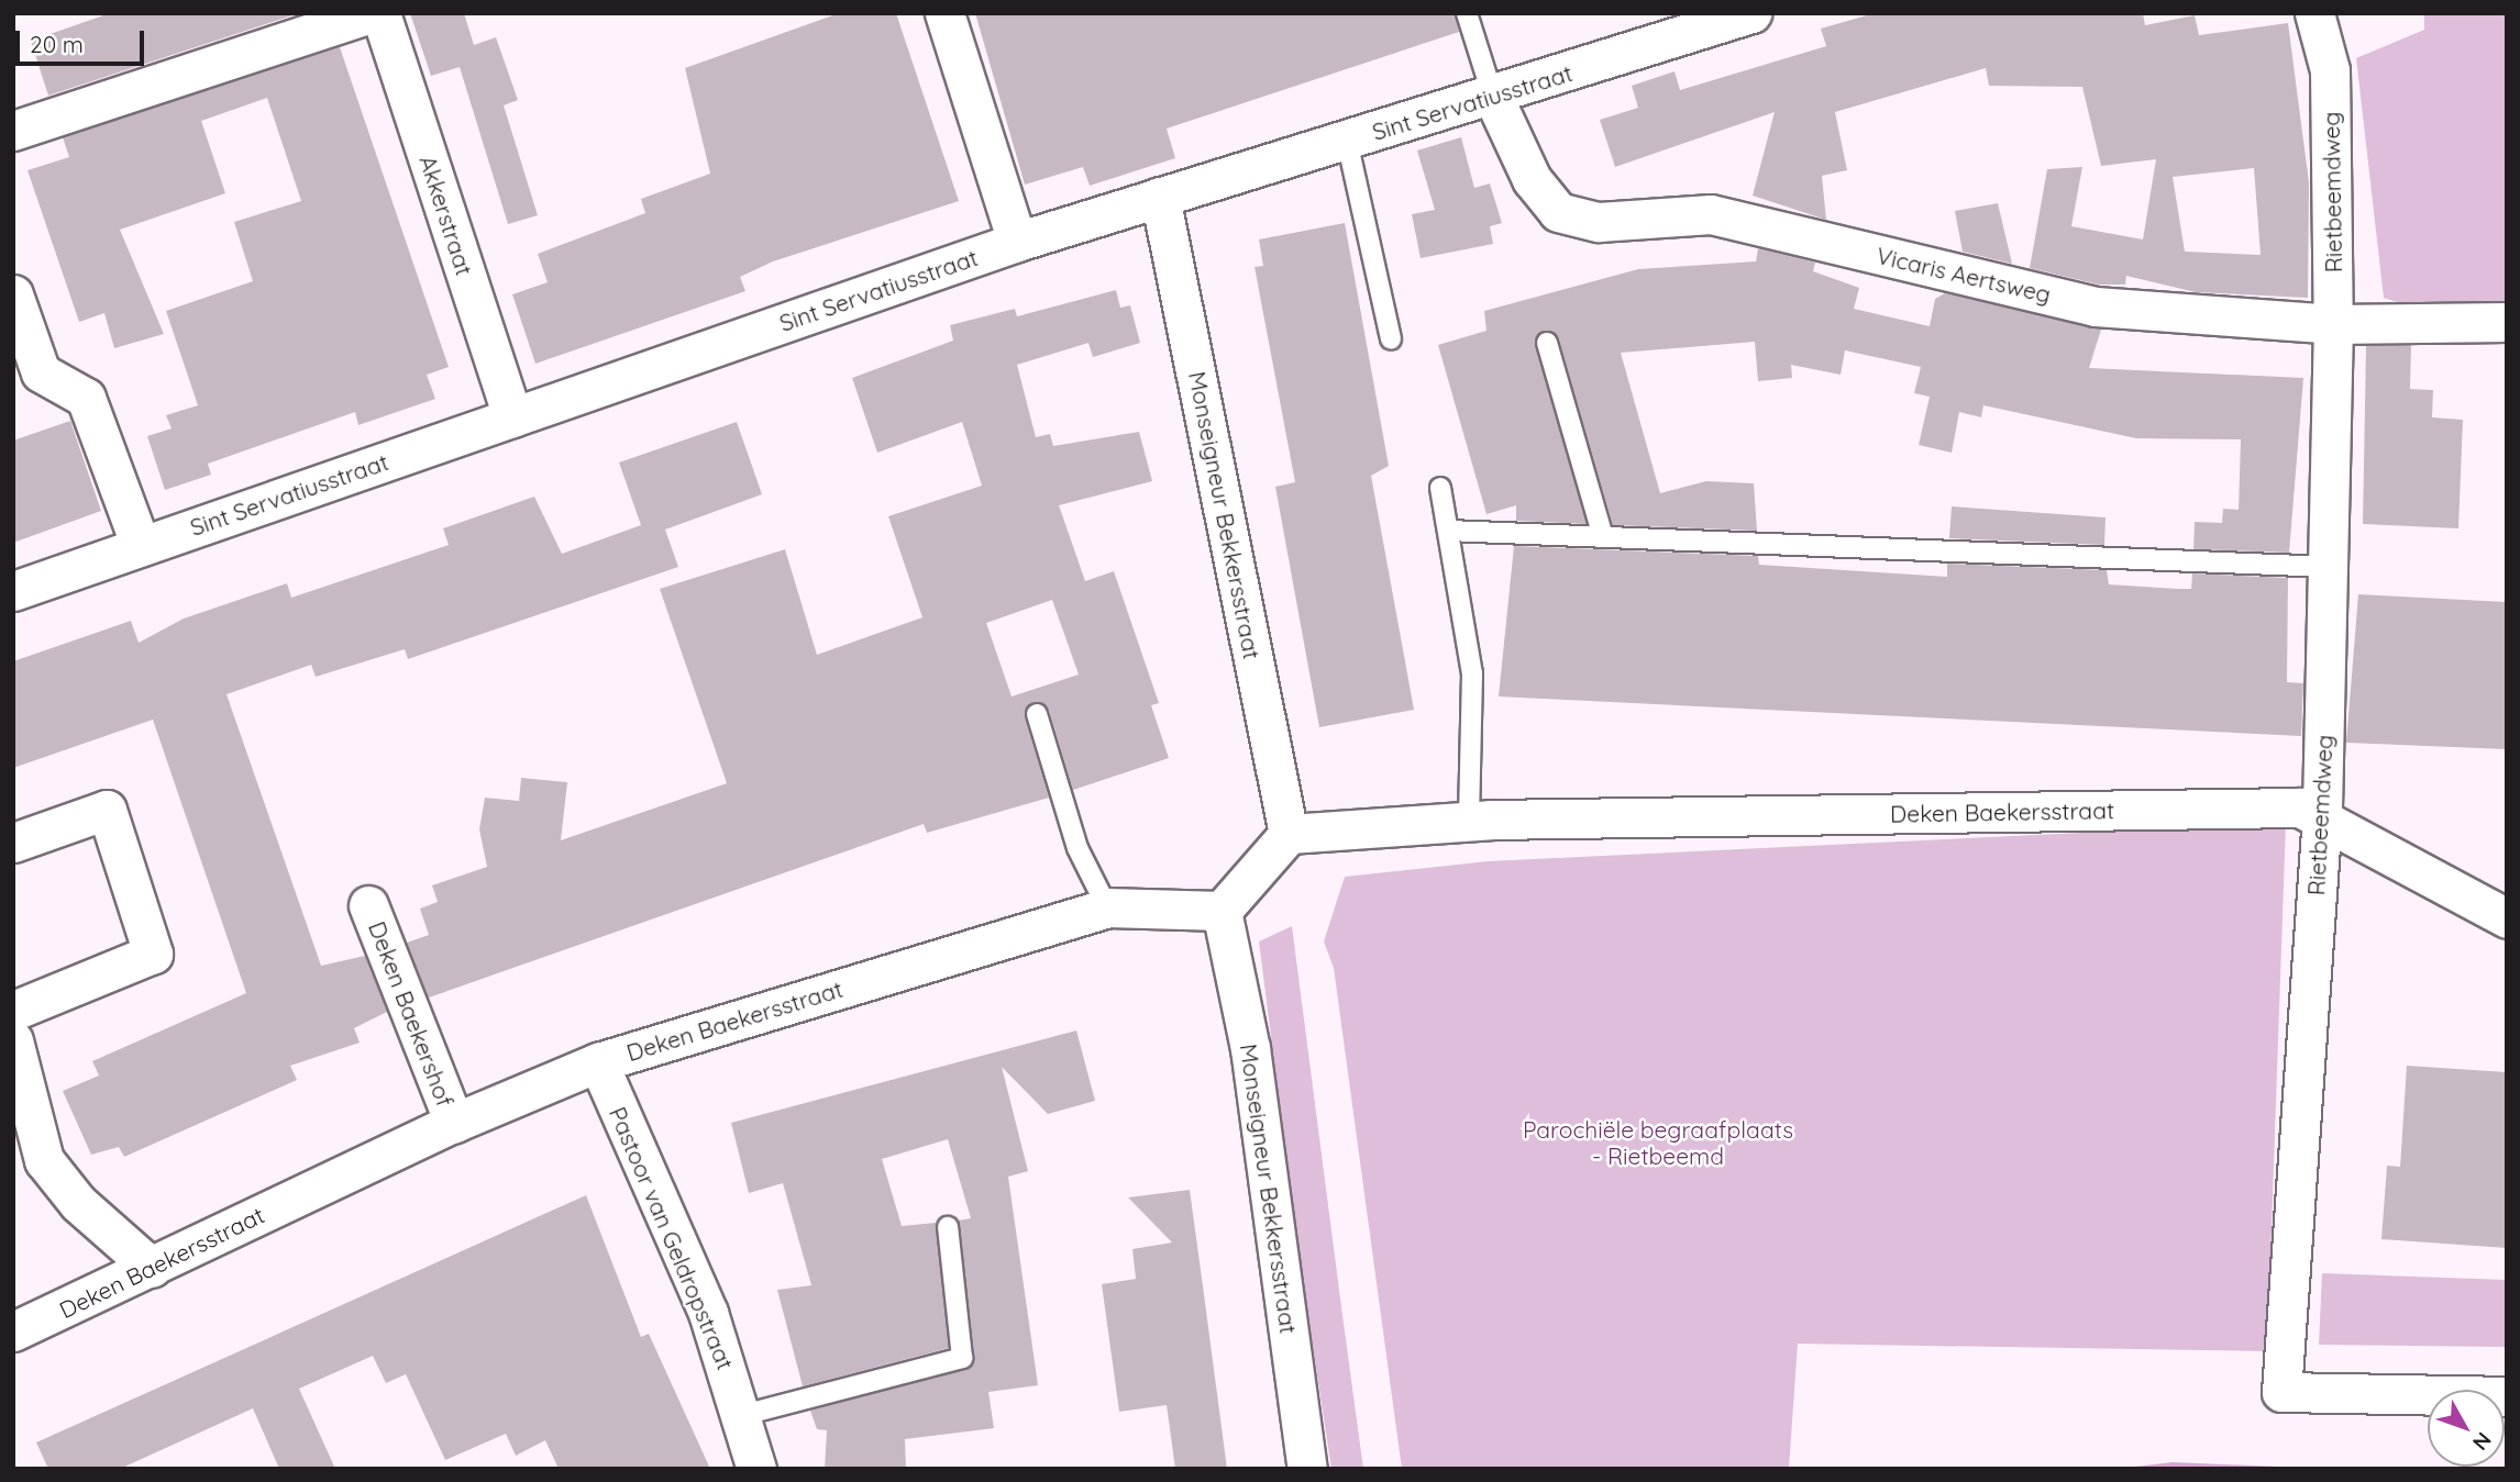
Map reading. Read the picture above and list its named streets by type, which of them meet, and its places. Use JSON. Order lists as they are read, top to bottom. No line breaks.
{"streets":{"street":["Sint Servatiusstraat","Rietbeemdweg","Akkerstraat","Vicaris Aertsweg","Monseigneur Bekkersstraat","Deken Baekersstraat","Deken Baekershof","Pastoor van Geldropstraat"]},"crossings":[["Sint Servatiusstraat","Akkerstraat"],["Sint Servatiusstraat","Vicaris Aertsweg"],["Sint Servatiusstraat","Monseigneur Bekkersstraat"],["Rietbeemdweg","Vicaris Aertsweg"],["Rietbeemdweg","Deken Baekersstraat"],["Monseigneur Bekkersstraat","Deken Baekersstraat"],["Deken Baekersstraat","Deken Baekershof"],["Deken Baekersstraat","Pastoor van Geldropstraat"]],"parks":["Parochiële begraafplaats - Rietbeemd"],"scale_bar":"20 m","north":"bottom right"}
